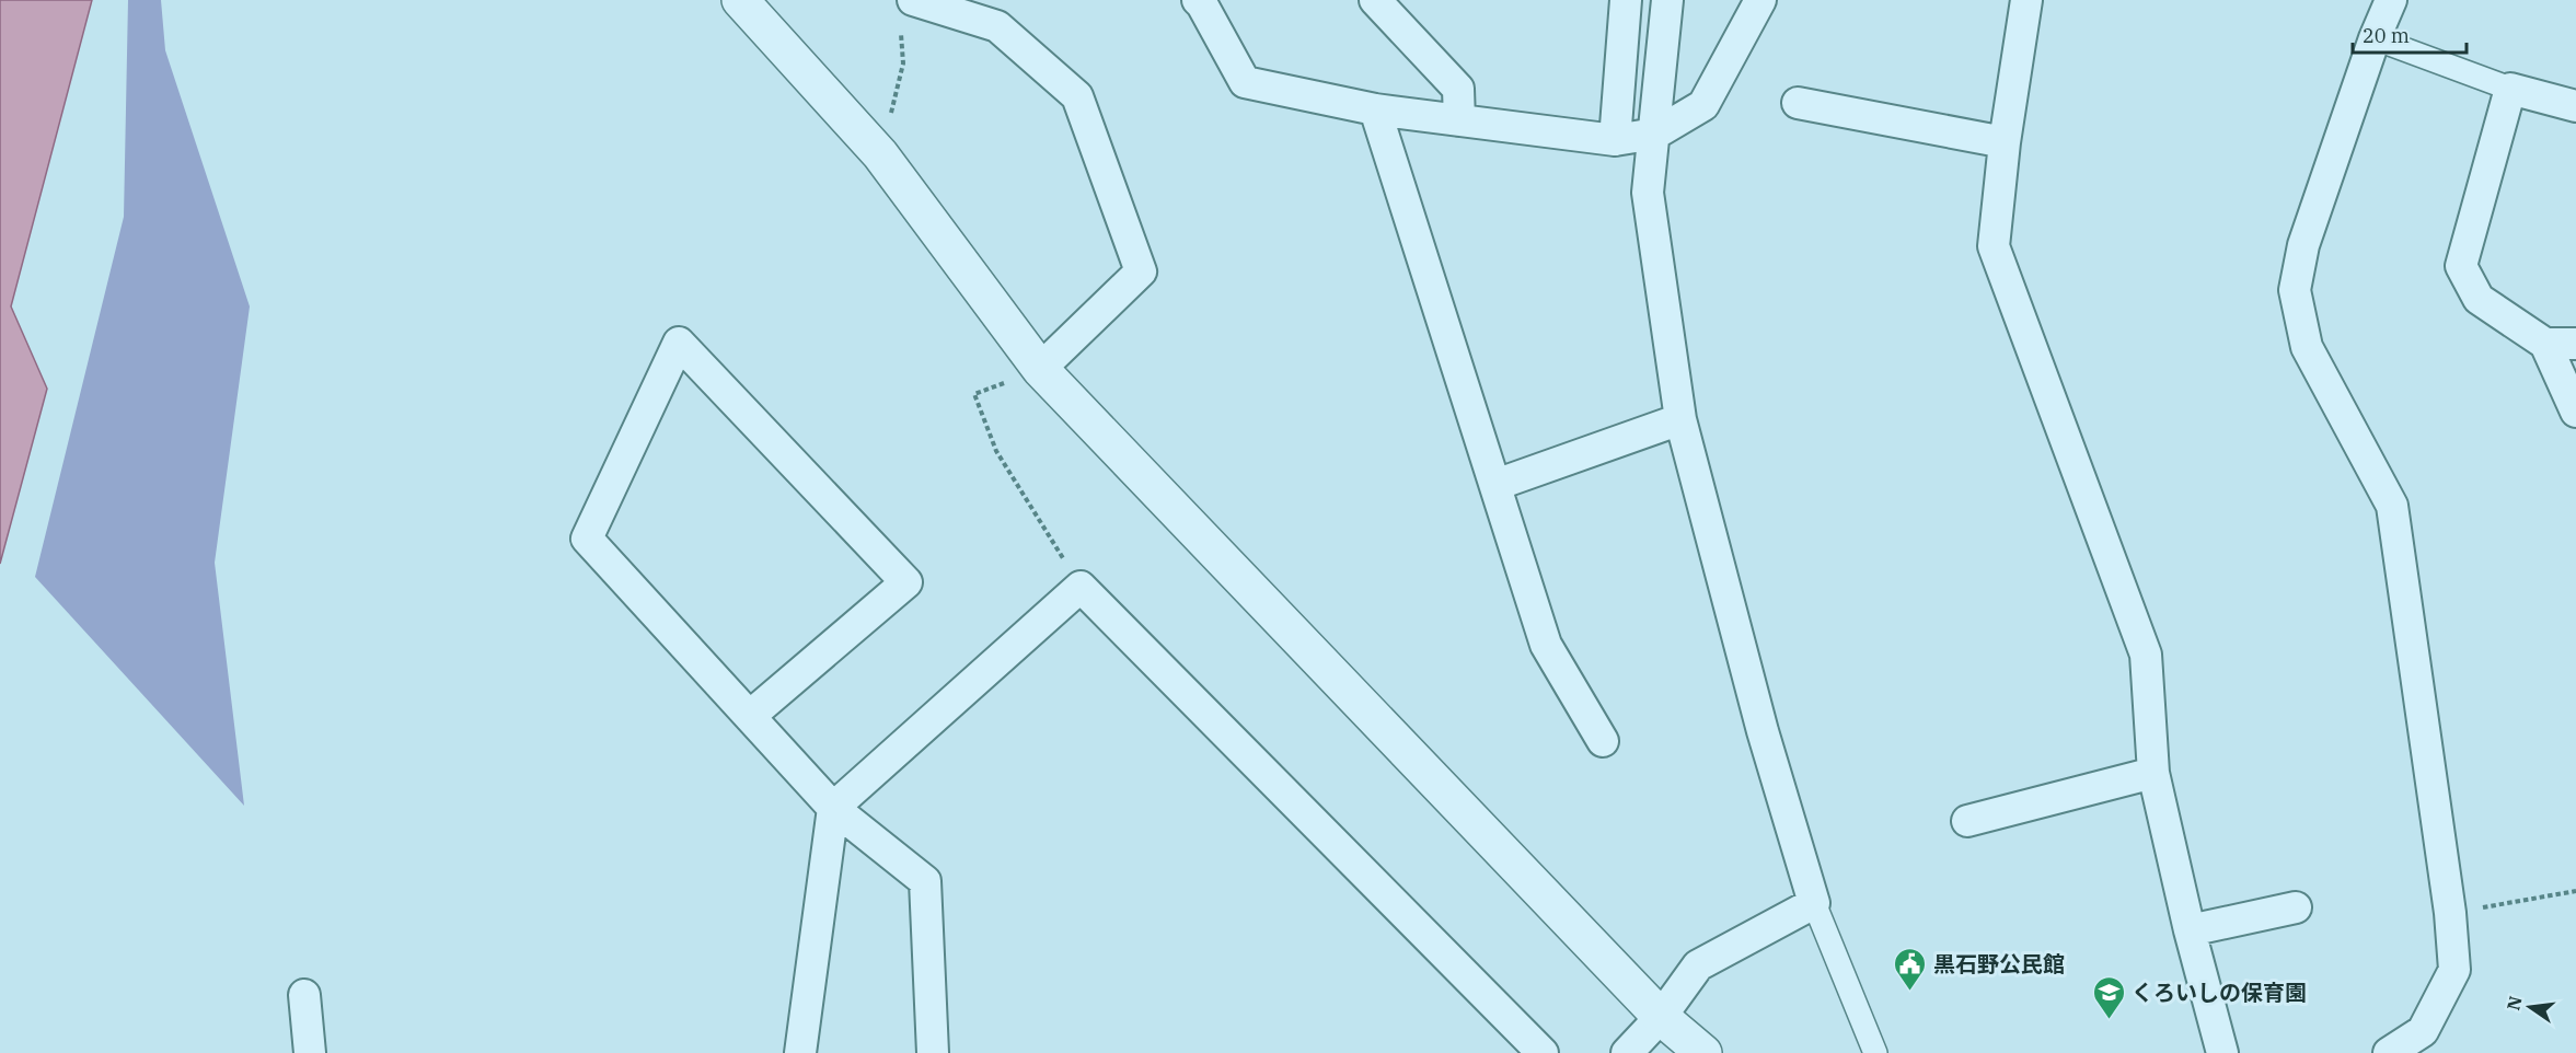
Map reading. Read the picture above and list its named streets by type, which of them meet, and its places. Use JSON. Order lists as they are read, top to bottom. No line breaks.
{"places":{"public building":["黒石野公民館"],"school or university":["くろいしの保育園"]},"scale_bar":"20 m","north":"left"}
